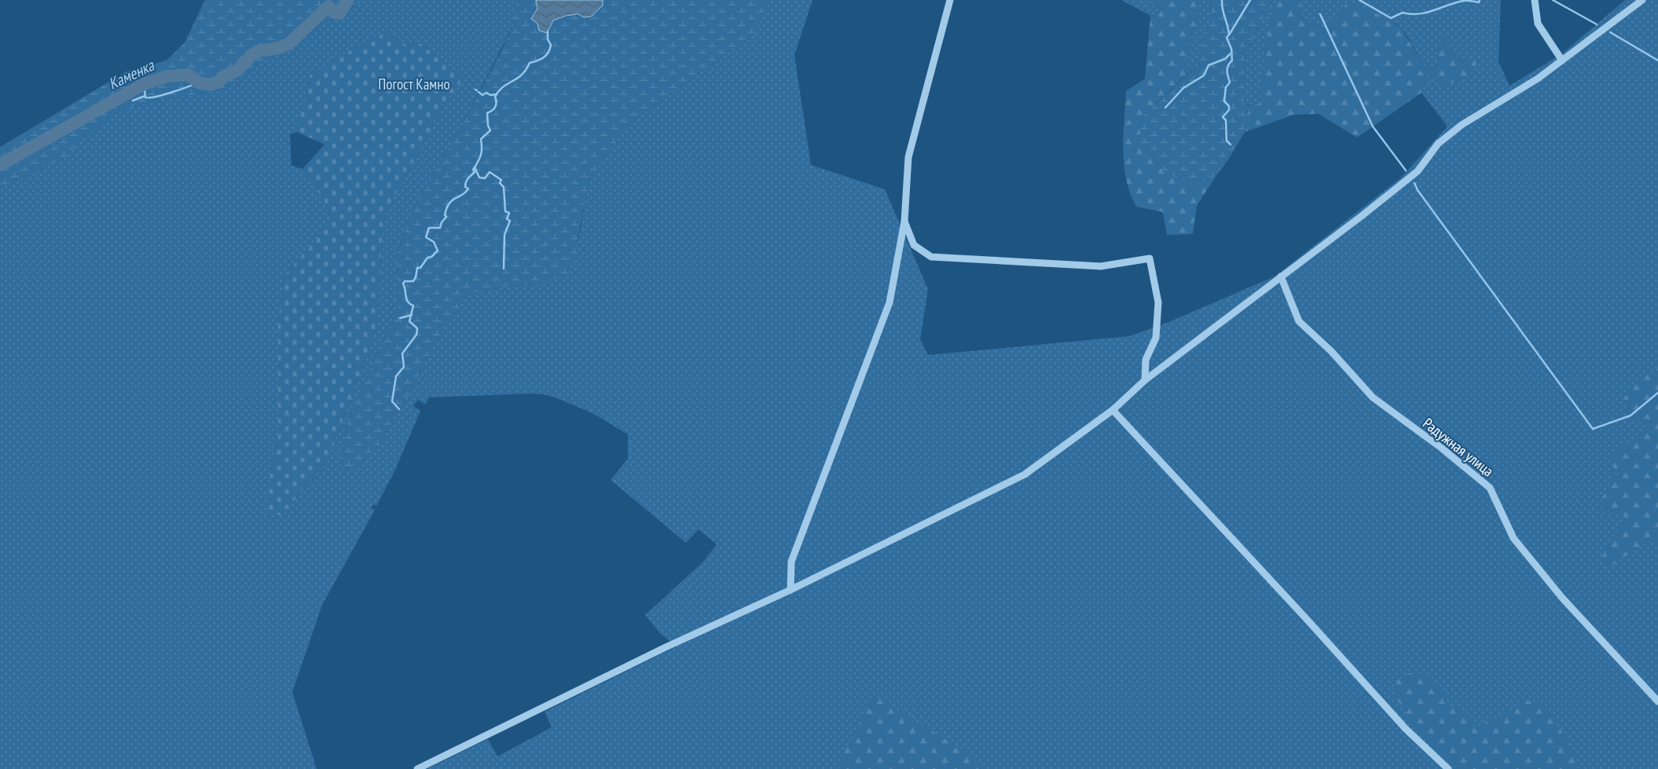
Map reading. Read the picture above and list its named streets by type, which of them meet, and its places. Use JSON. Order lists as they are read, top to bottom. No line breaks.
{"streets":{"street":["Радужная улица"]},"water":["Каменка"],"parks":["Погост Камно"]}
